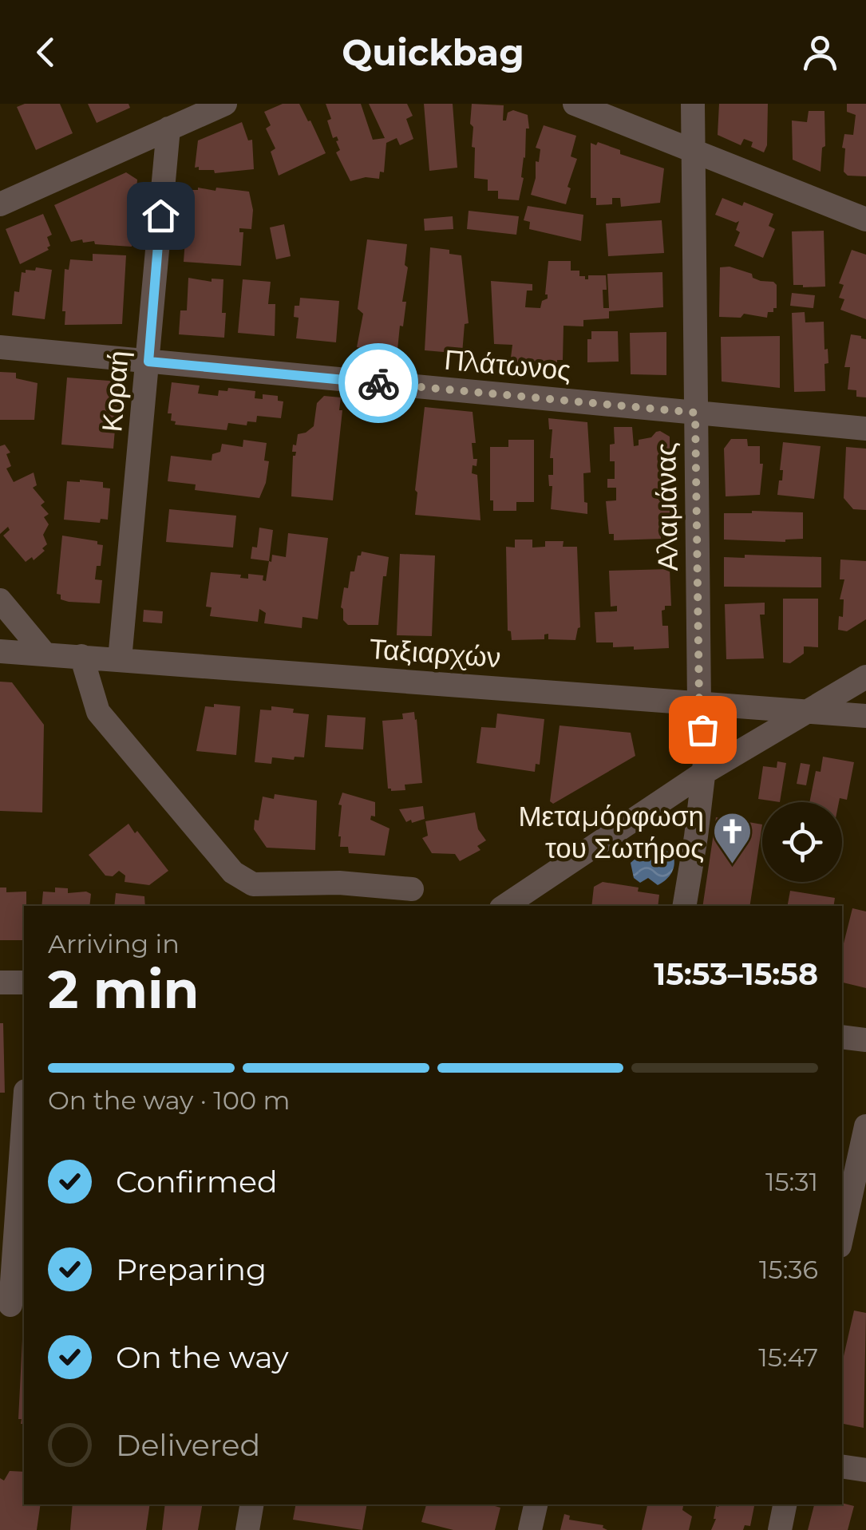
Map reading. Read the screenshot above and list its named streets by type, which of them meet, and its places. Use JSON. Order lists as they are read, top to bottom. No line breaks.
{"streets":{"street":["Πλάτωνος","Κοραή","Αλαμάνας","Ταξιαρχών"]},"crossings":[["Πλάτωνος","Κοραή"],["Πλάτωνος","Αλαμάνας"],["Κοραή","Ταξιαρχών"],["Αλαμάνας","Ταξιαρχών"]],"places":{"church":["Μεταμόρφωση του Σωτήρος"]},"page":{"header":"Quickbag","heading":["2 min","Arriving in","15:53–15:58"],"bar":"On the way · 100 m","list":[["Confirmed","15:31"],["Preparing","15:36"],["On the way","15:47"],"Delivered"]}}
